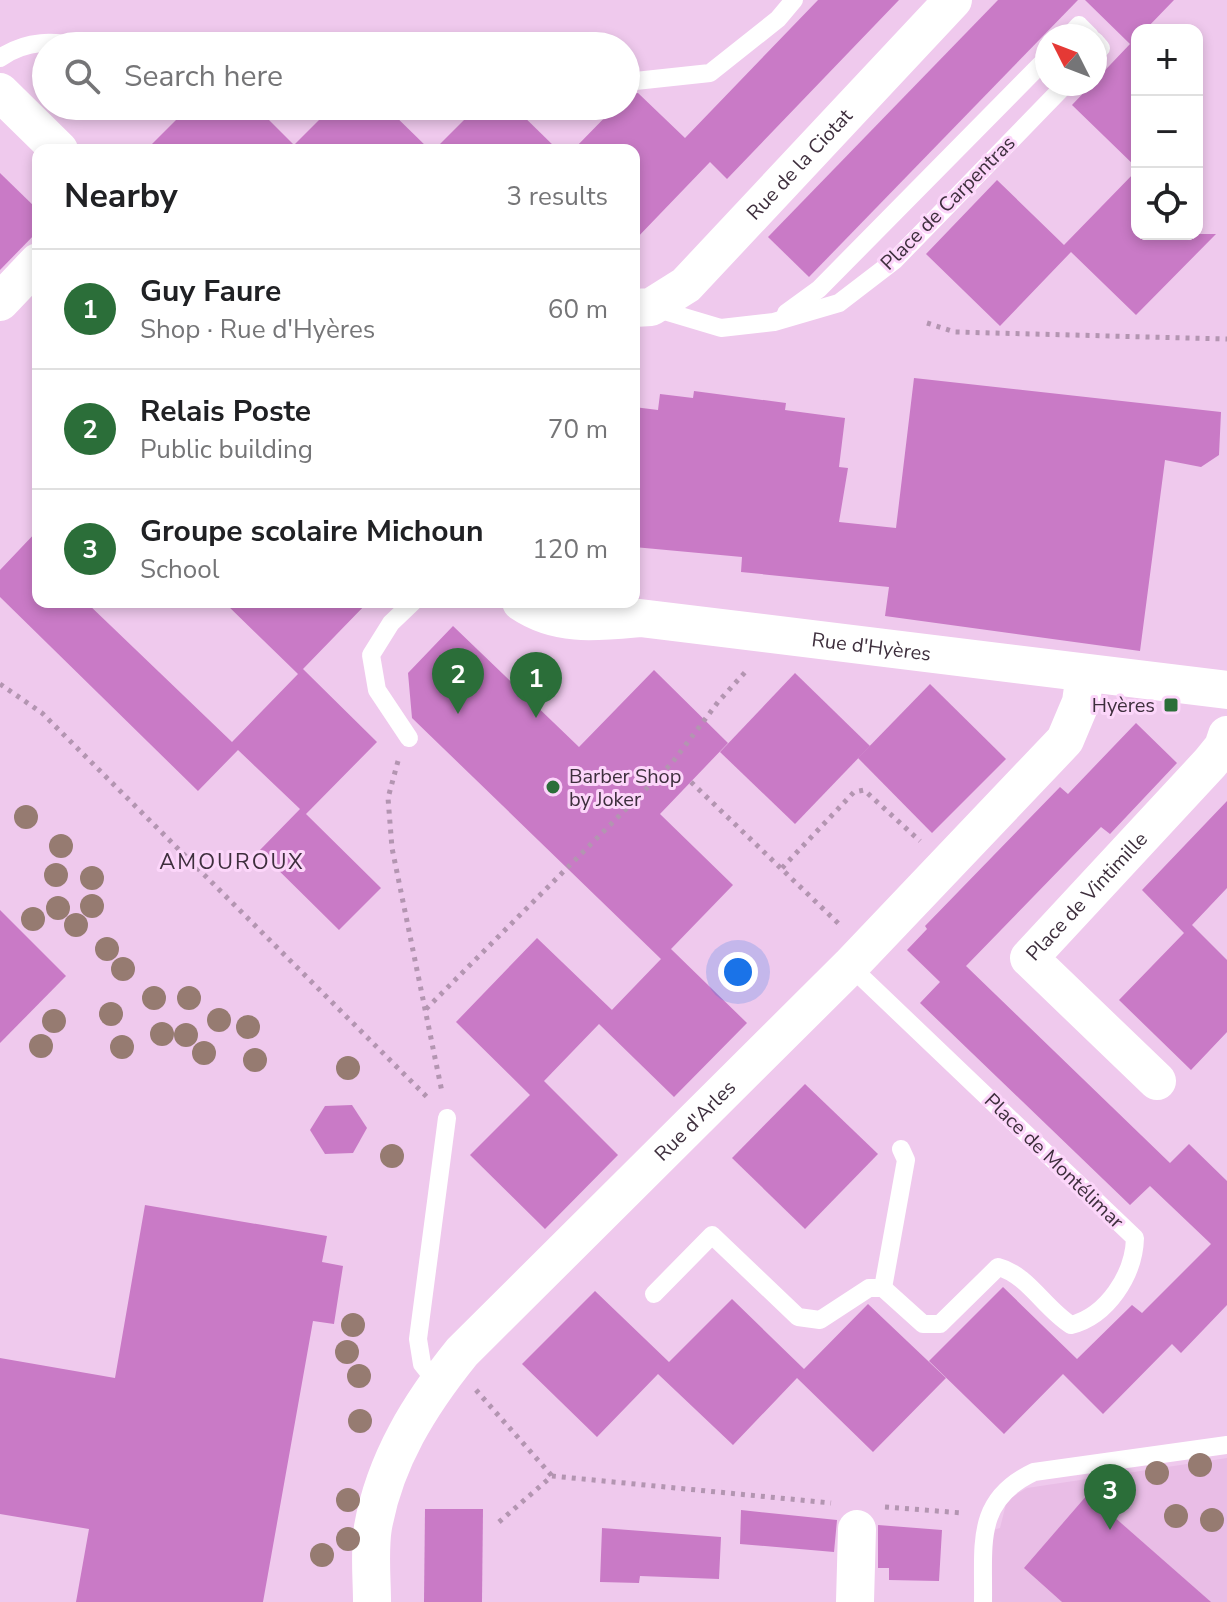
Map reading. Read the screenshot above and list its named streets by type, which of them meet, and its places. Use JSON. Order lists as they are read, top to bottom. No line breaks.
{"streets":{"street":["Rue de la Ciotat","Rue d'Hyères","Place de Vintimille","Rue d'Arles"],"lane":["Place de Carpentras","Place de Montélimar"]},"crossings":[["Rue de la Ciotat","Place de Carpentras"],["Rue d'Hyères","Rue d'Arles"],["Rue d'Arles","Place de Montélimar"]],"districts":["AMOUROUX"],"places":{"transit":["Hyères"],"other":["Barber Shop by Joker"]},"north":"top left","page":{"map_buttons":["+","−"],"search":"Search here","heading":["Nearby","3 results"],"list":[{"mark":"1","name":"Guy Faure","note":"Shop · Rue d'Hyères","value":"60 m"},{"mark":"2","name":"Relais Poste","note":"Public building","value":"70 m"},{"mark":"3","name":"Groupe scolaire Michoun","note":"School","value":"120 m"}],"pins":["2","1","3"]}}
